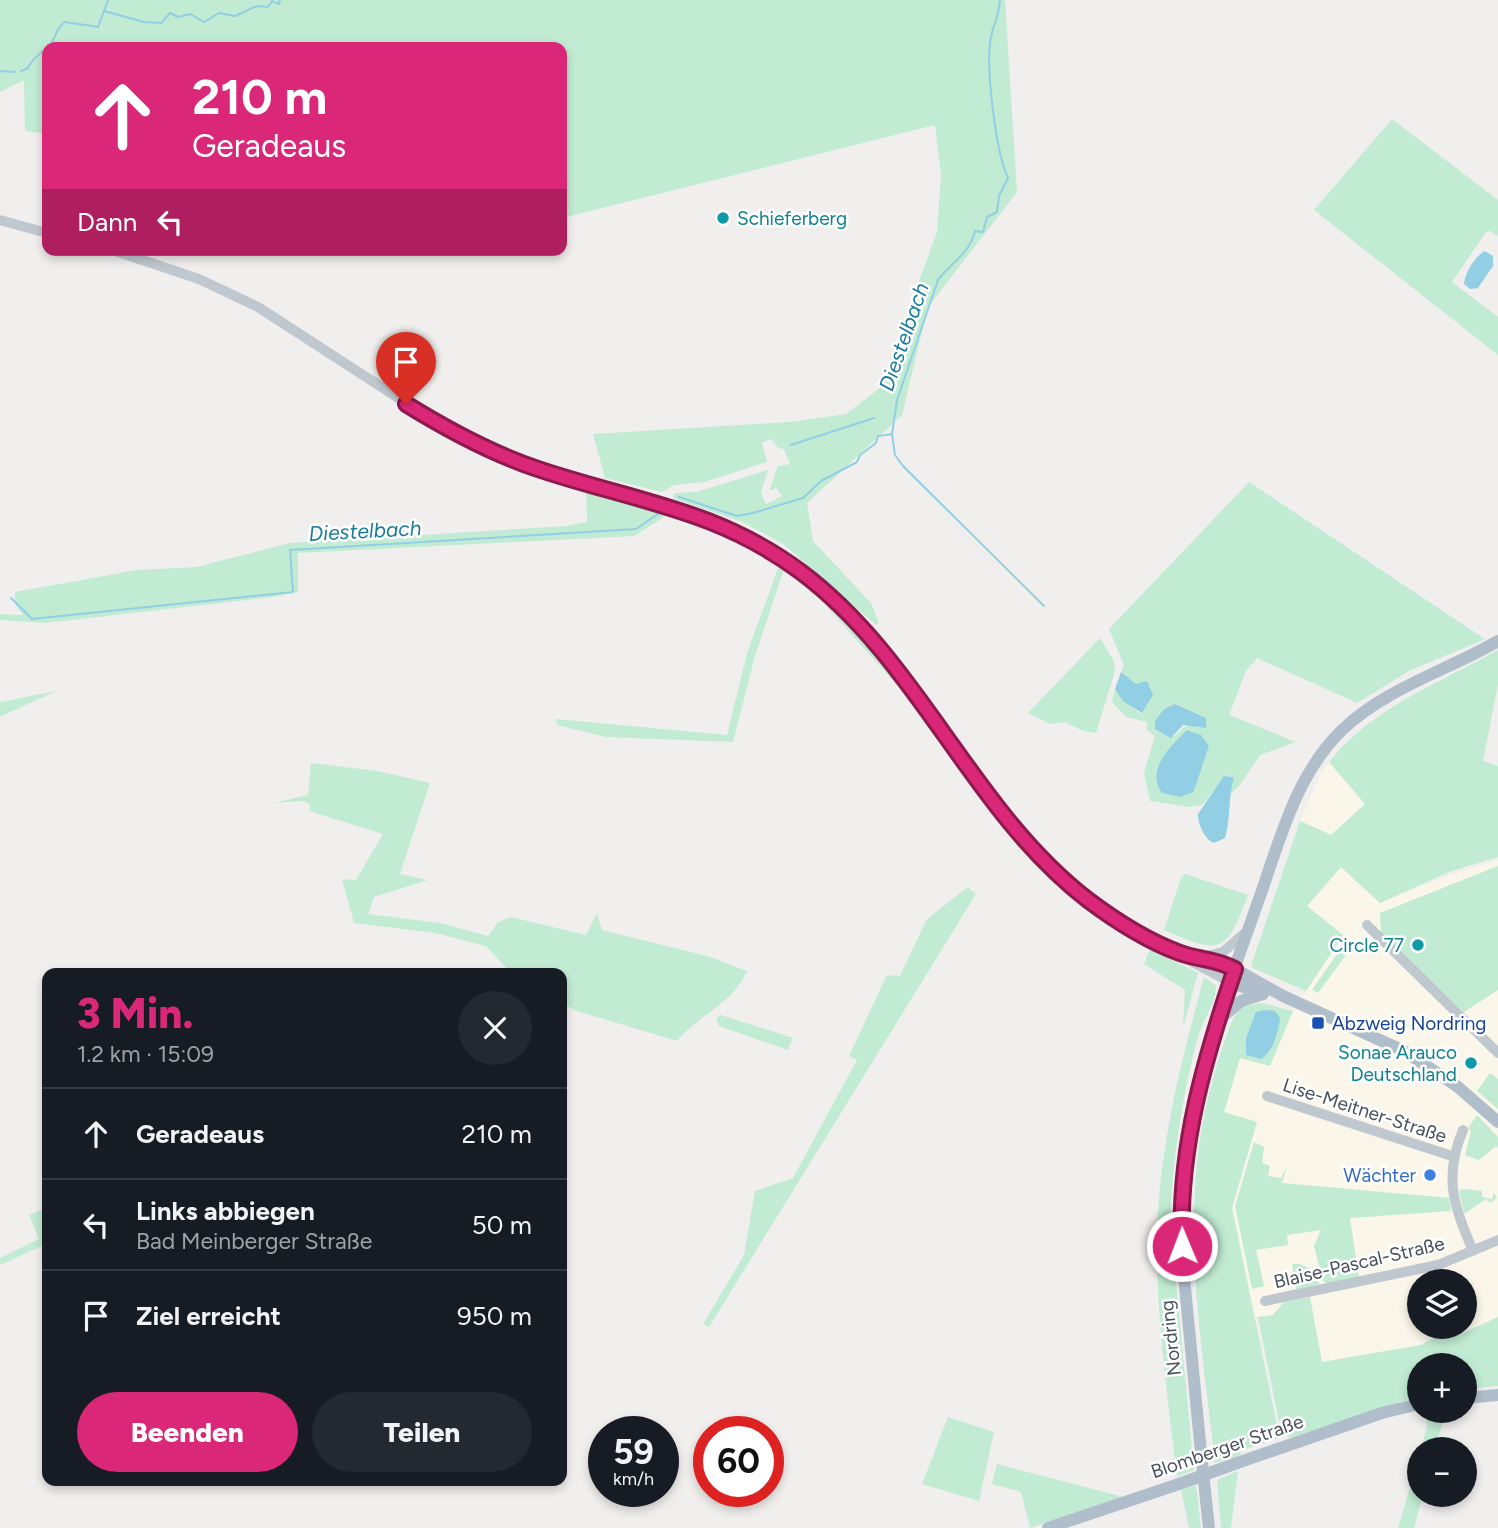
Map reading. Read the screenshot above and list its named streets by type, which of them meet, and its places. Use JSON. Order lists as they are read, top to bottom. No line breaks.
{"streets":{"main road":["Nordring","Blomberger Straße"],"street":["Lise-Meitner-Straße","Blaise-Pascal-Straße"]},"crossings":[["Lise-Meitner-Straße","Blaise-Pascal-Straße"]],"water":["Diestelbach"],"places":{"other":["Schieferberg","Circle 77","Sonae Arauco Deutschland","Wächter"],"transit":["Abzweig Nordring"]},"page":{"turn":["210 m","Geradeaus"],"then":"Dann","heading":["3 Min.","1.2 km · 15:09"],"list":[{"name":"Geradeaus","value":"210 m"},{"name":"Links abbiegen","note":"Bad Meinberger Straße","value":"50 m"},{"name":"Ziel erreicht","value":"950 m"}],"map_buttons":["+","−"],"buttons":["Beenden","Teilen"],"speed":"59 km/h","limit":"60"}}
